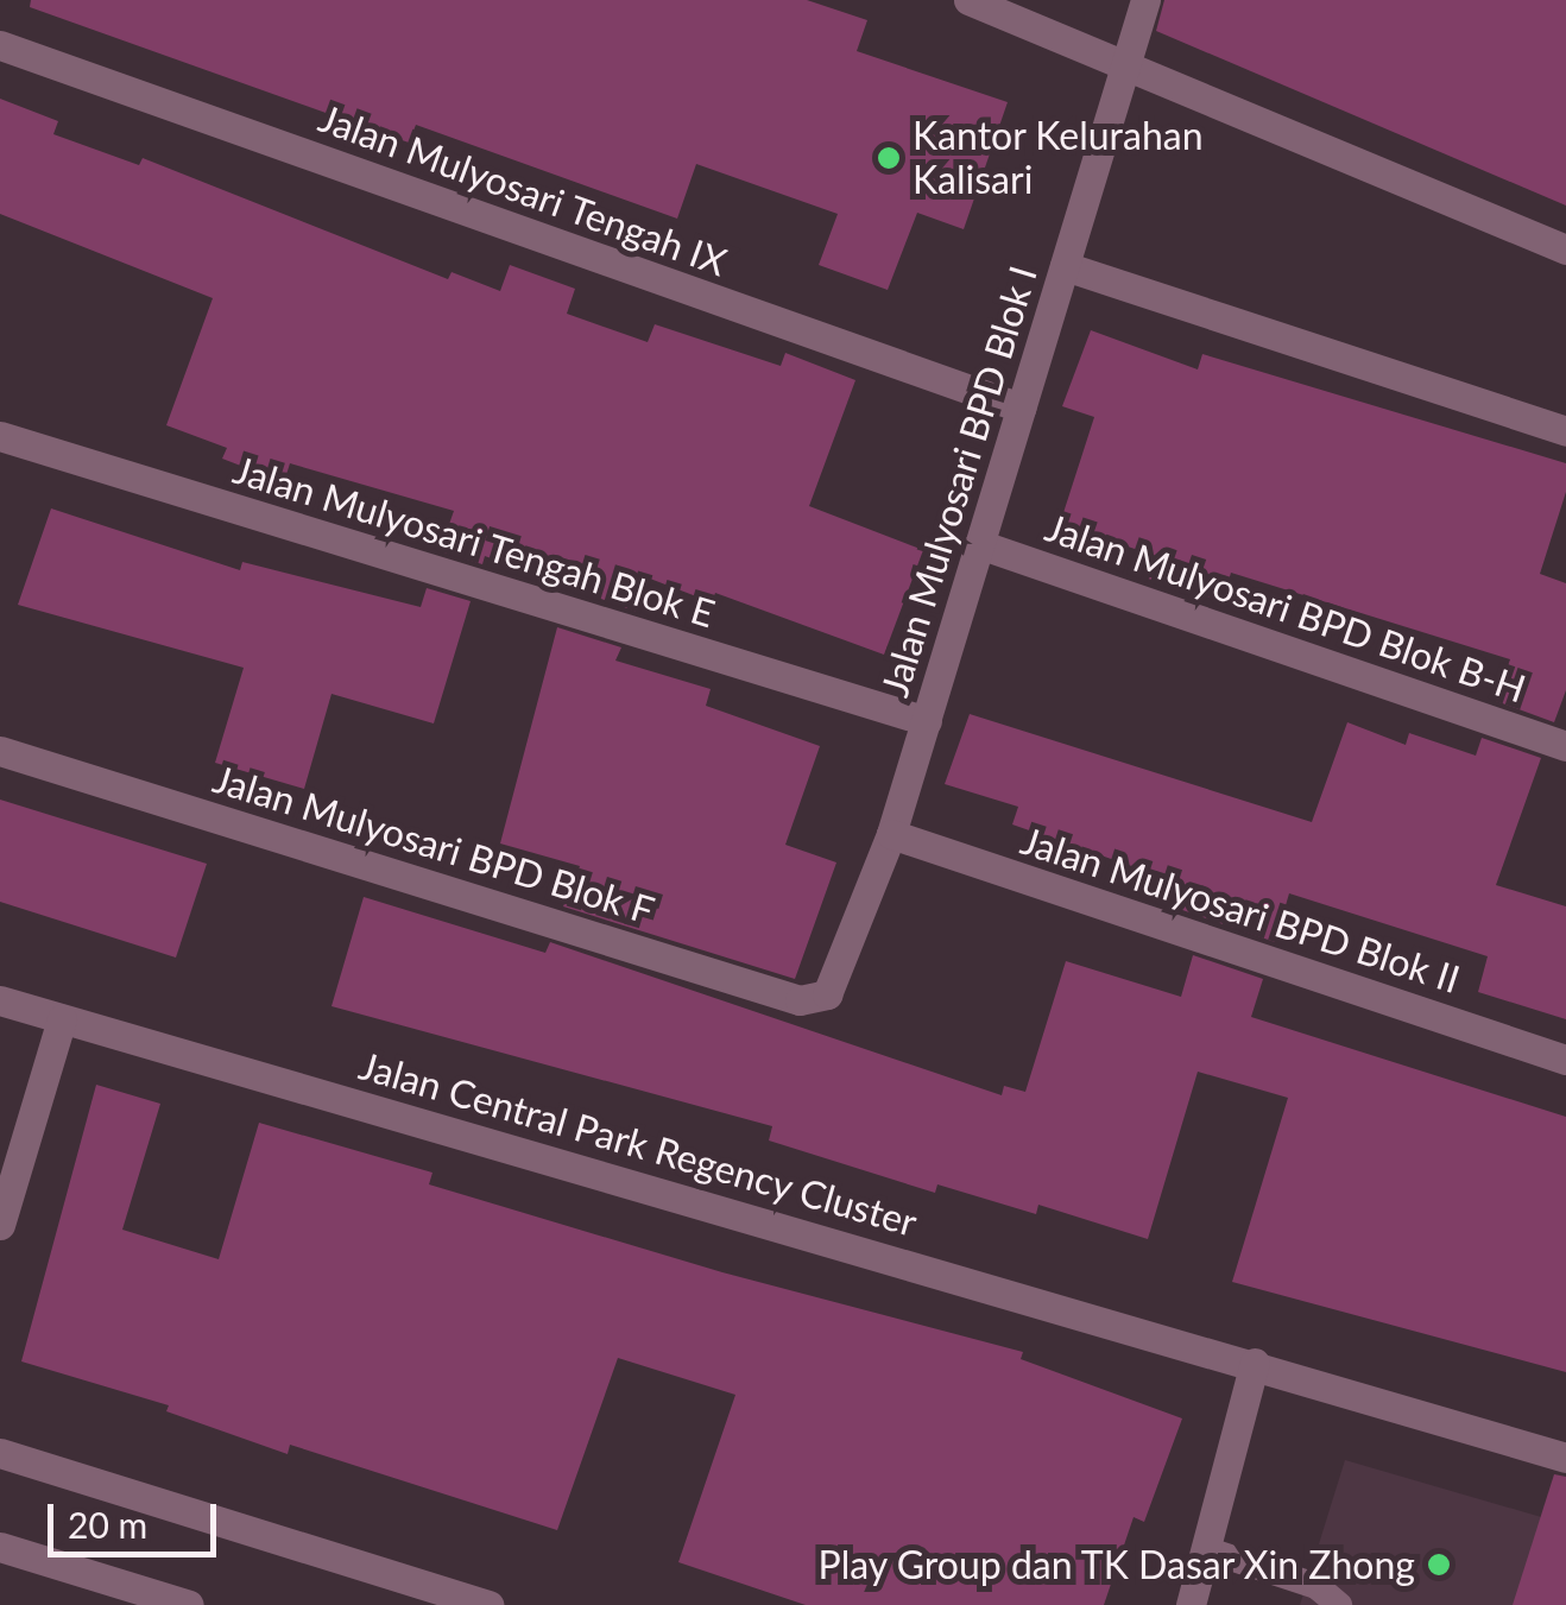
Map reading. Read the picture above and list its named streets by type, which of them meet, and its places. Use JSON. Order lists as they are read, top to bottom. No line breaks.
{"streets":{"street":["Jalan Mulyosari Tengah IX","Jalan Mulyosari BPD Blok I","Jalan Mulyosari Tengah Blok E","Jalan Mulyosari BPD Blok B-H","Jalan Mulyosari BPD Blok F","Jalan Mulyosari BPD Blok II","Jalan Central Park Regency Cluster"]},"crossings":[["Jalan Mulyosari Tengah IX","Jalan Mulyosari BPD Blok I"],["Jalan Mulyosari BPD Blok I","Jalan Mulyosari Tengah Blok E"],["Jalan Mulyosari BPD Blok I","Jalan Mulyosari BPD Blok B-H"],["Jalan Mulyosari BPD Blok I","Jalan Mulyosari BPD Blok F"],["Jalan Mulyosari BPD Blok I","Jalan Mulyosari BPD Blok II"]],"places":["Kantor Kelurahan Kalisari","Play Group dan TK Dasar Xin Zhong"],"scale_bar":"20 m"}
